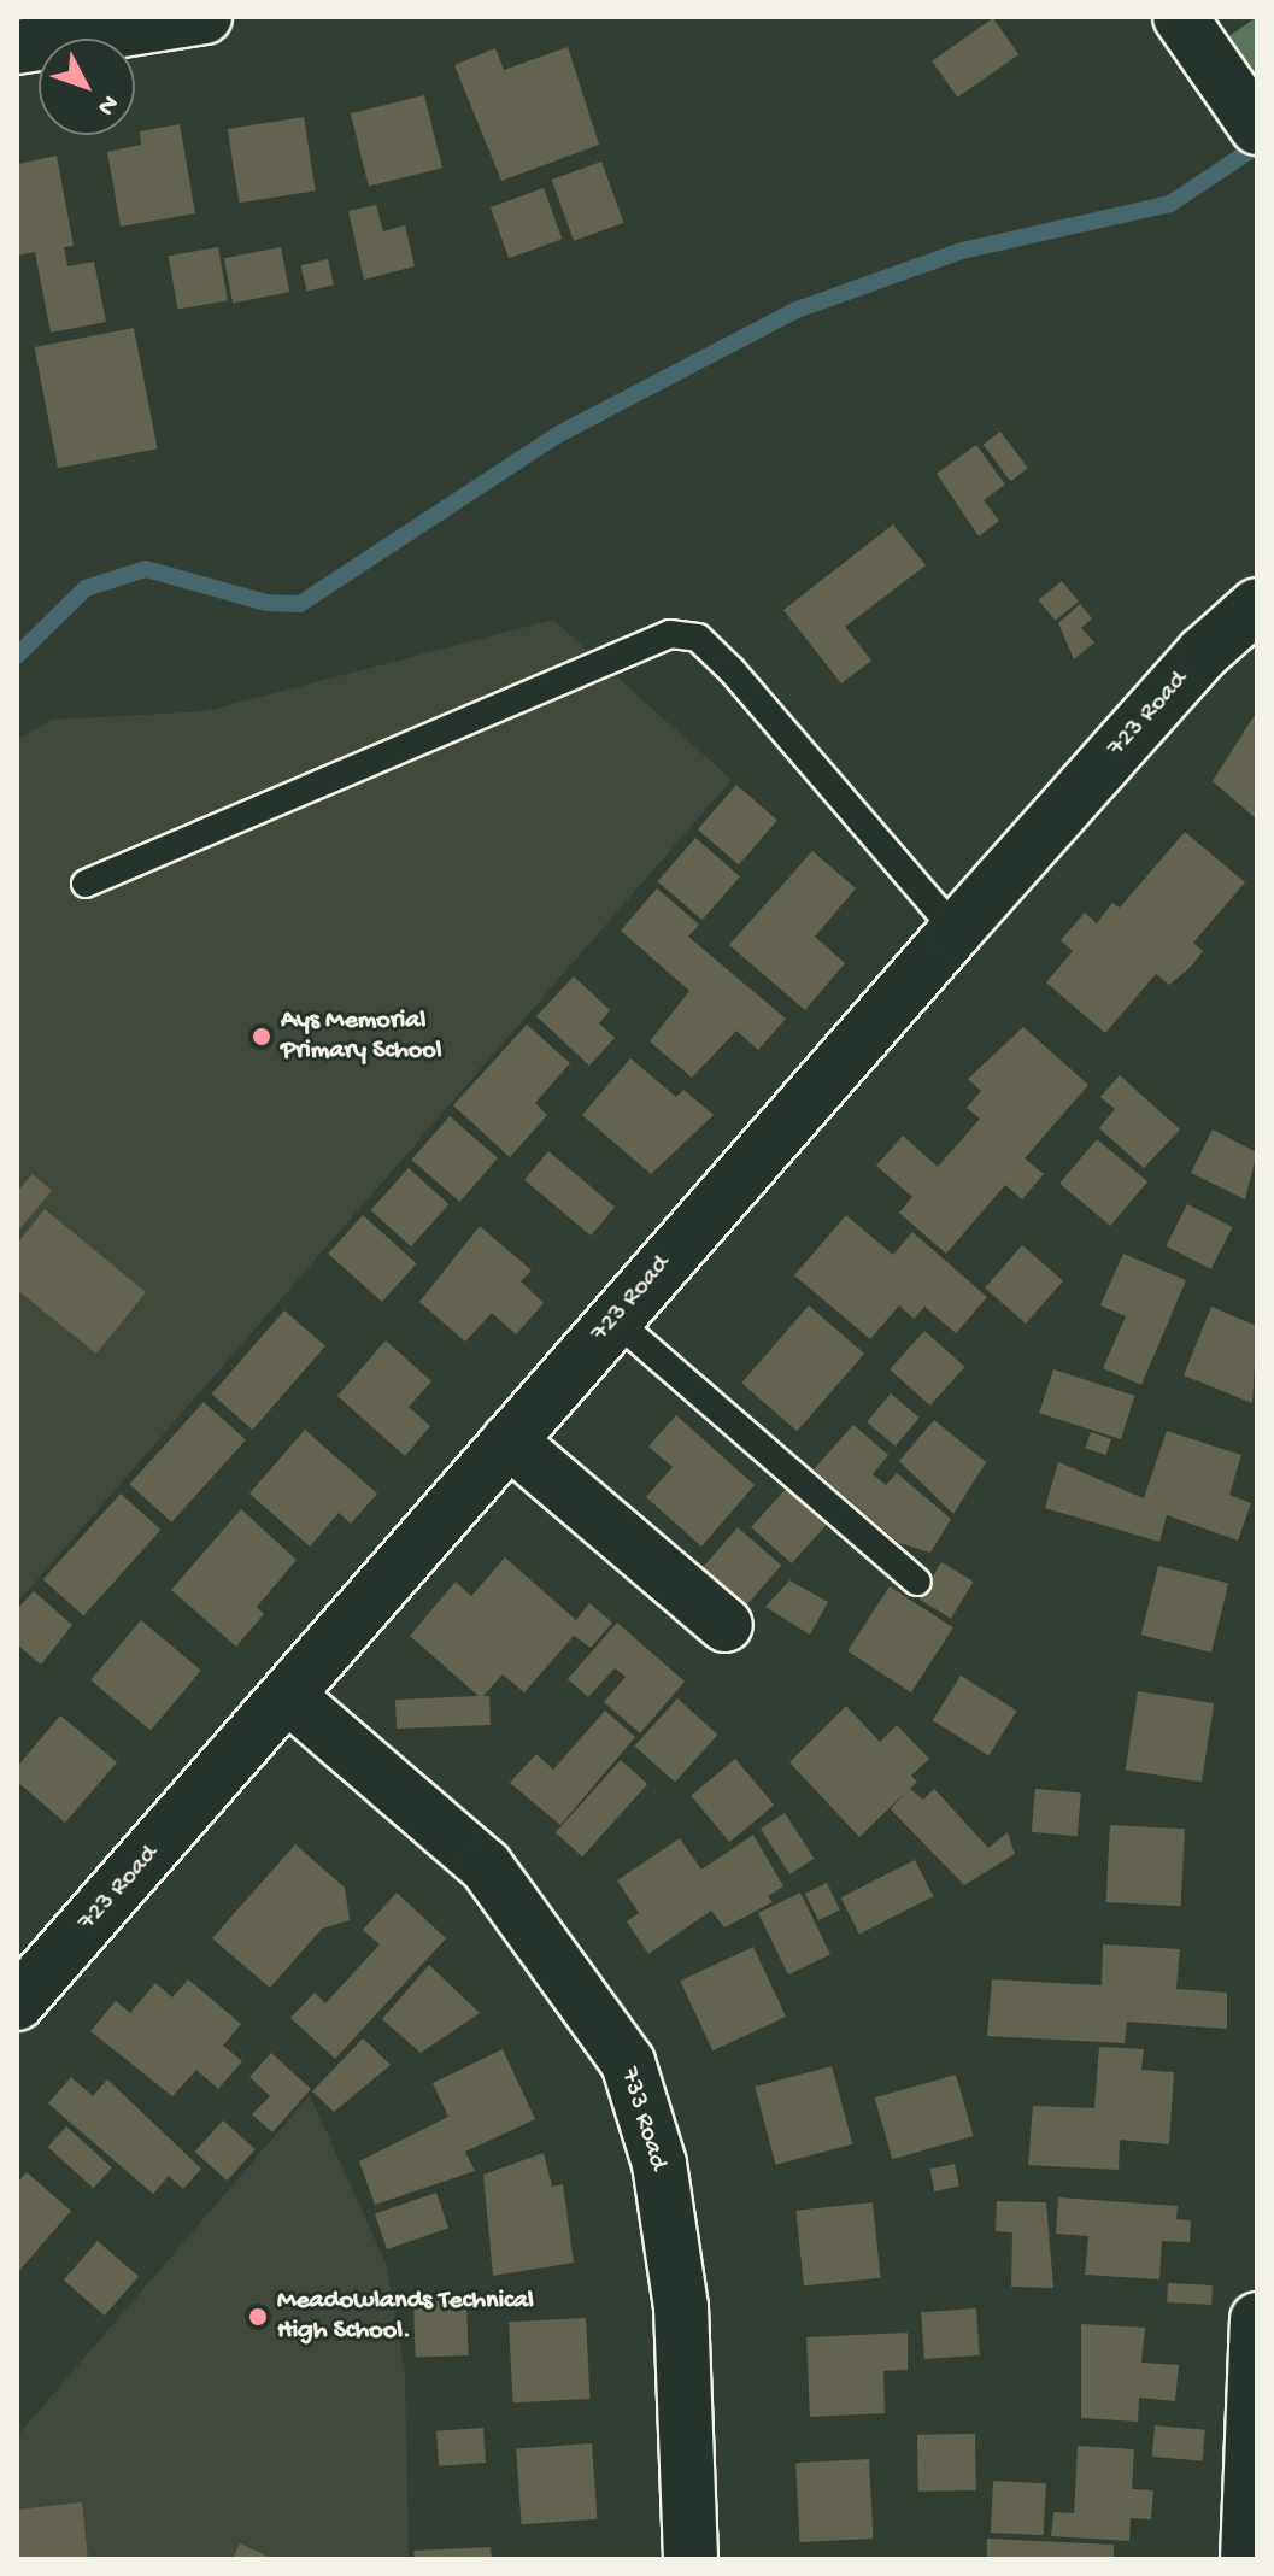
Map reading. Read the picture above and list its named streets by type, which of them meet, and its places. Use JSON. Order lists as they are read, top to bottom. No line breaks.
{"streets":{"street":["723 Road","733 Road"]},"crossings":[["723 Road","733 Road"]],"places":["Ays Memorial Primary School","Meadowlands Technical High School."],"north":"bottom right"}
